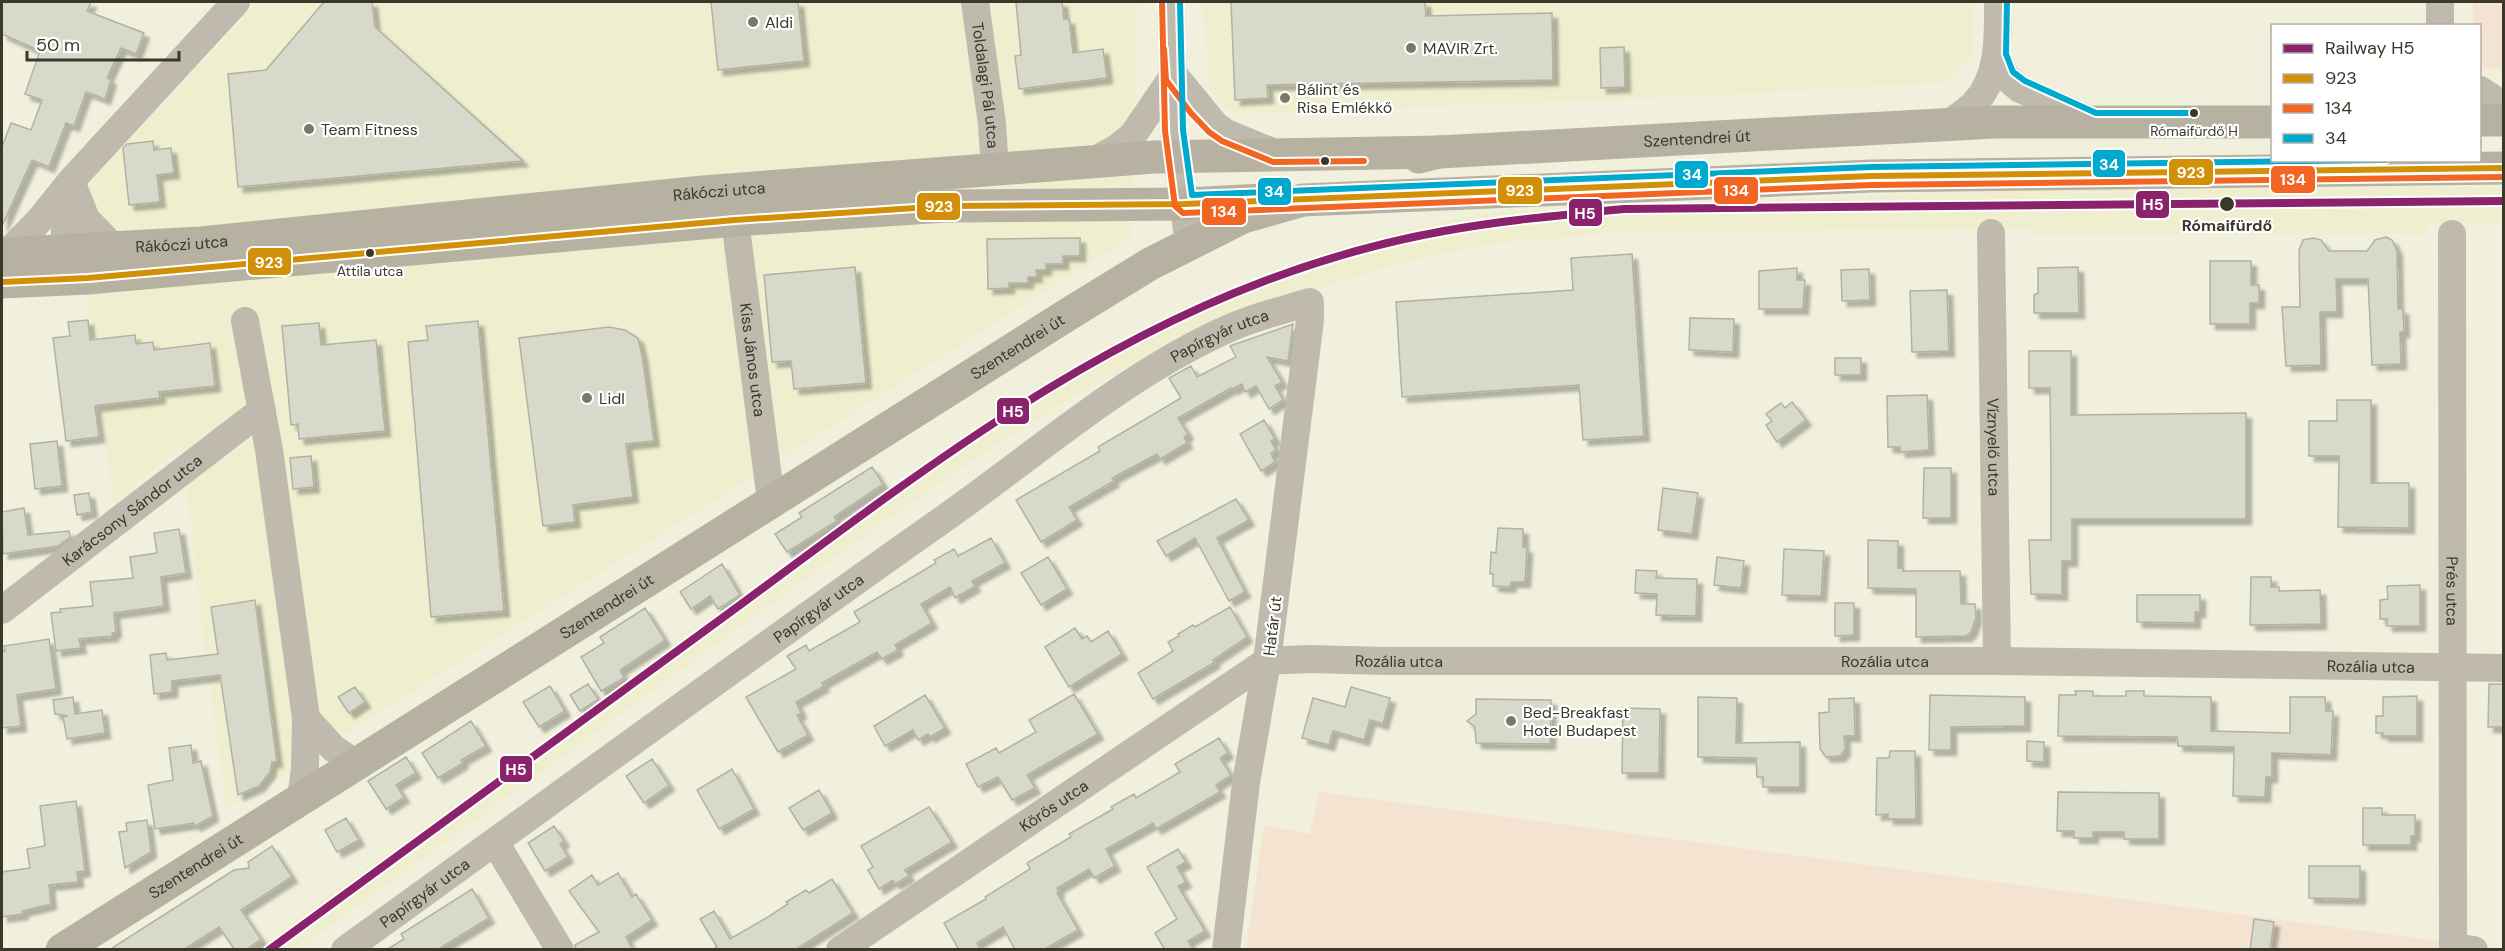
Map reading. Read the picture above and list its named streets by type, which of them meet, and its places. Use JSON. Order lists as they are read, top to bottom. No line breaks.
{"streets":{"main road":["Szentendrei út","Rákóczi utca"],"street":["Toldalagi Pál utca","Papírgyár utca","Kiss János utca","Víznyelő utca","Karácsony Sándor utca","Prés utca","Határ út","Rozália utca","Körös utca"]},"crossings":[["Toldalagi Pál utca","Rákóczi utca"],["Szentendrei út","Rákóczi utca"],["Szentendrei út","Kiss János utca"],["Rákóczi utca","Kiss János utca"],["Papírgyár utca","Határ út"],["Víznyelő utca","Rozália utca"],["Prés utca","Rozália utca"],["Határ út","Rozália utca"],["Határ út","Körös utca"],["Rozália utca","Körös utca"]],"places":["Aldi","MAVIR Zrt.","Bálint és Risa Emlékkő","Rómaifürdő H","Team Fitness","Rómaifürdő","Attila utca","Lidl","Bed-Breakfast Hotel Budapest"],"lines":["transit line 134","transit line 34","transit line 923","rail line H5"],"legend":["Railway H5","923","134","34"],"scale_bar":"50 m"}
